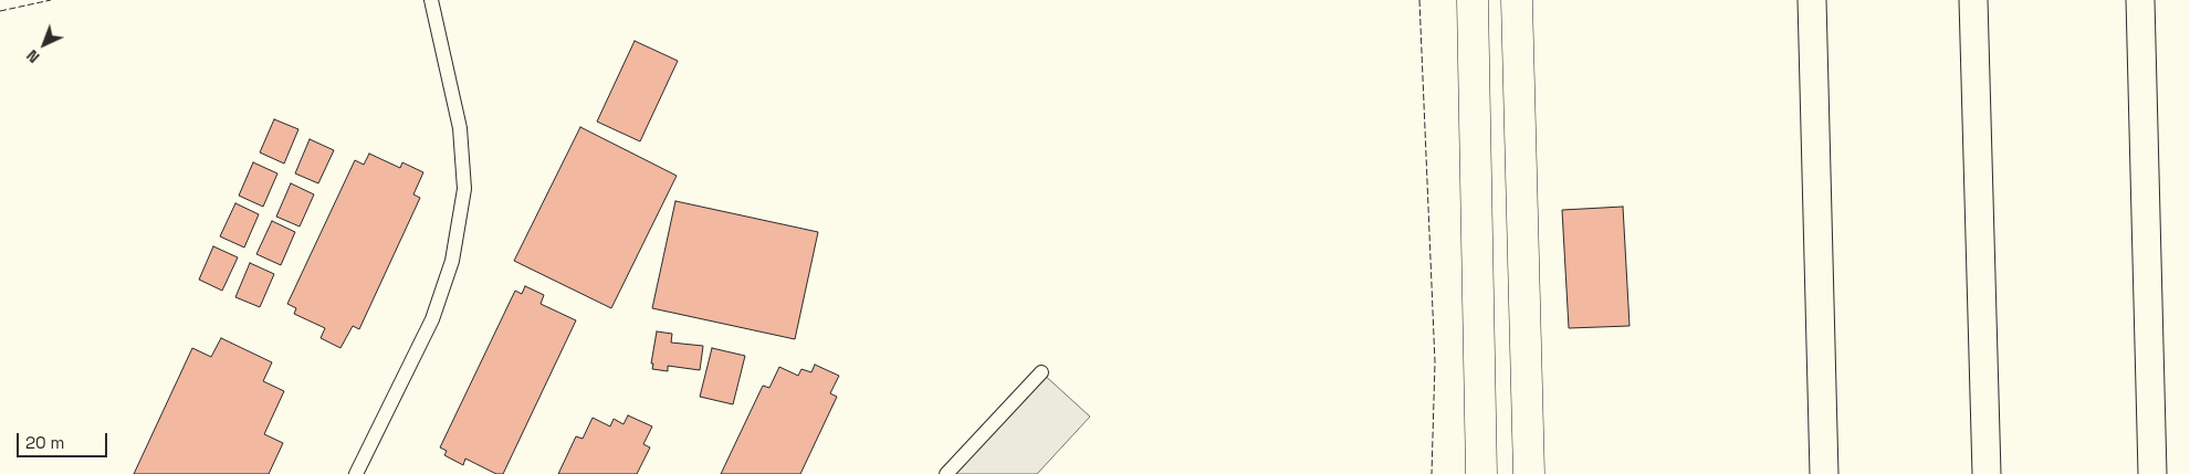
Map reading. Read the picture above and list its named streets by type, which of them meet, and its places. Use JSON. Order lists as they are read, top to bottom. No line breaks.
{"scale_bar":"20 m","north":"bottom left"}
